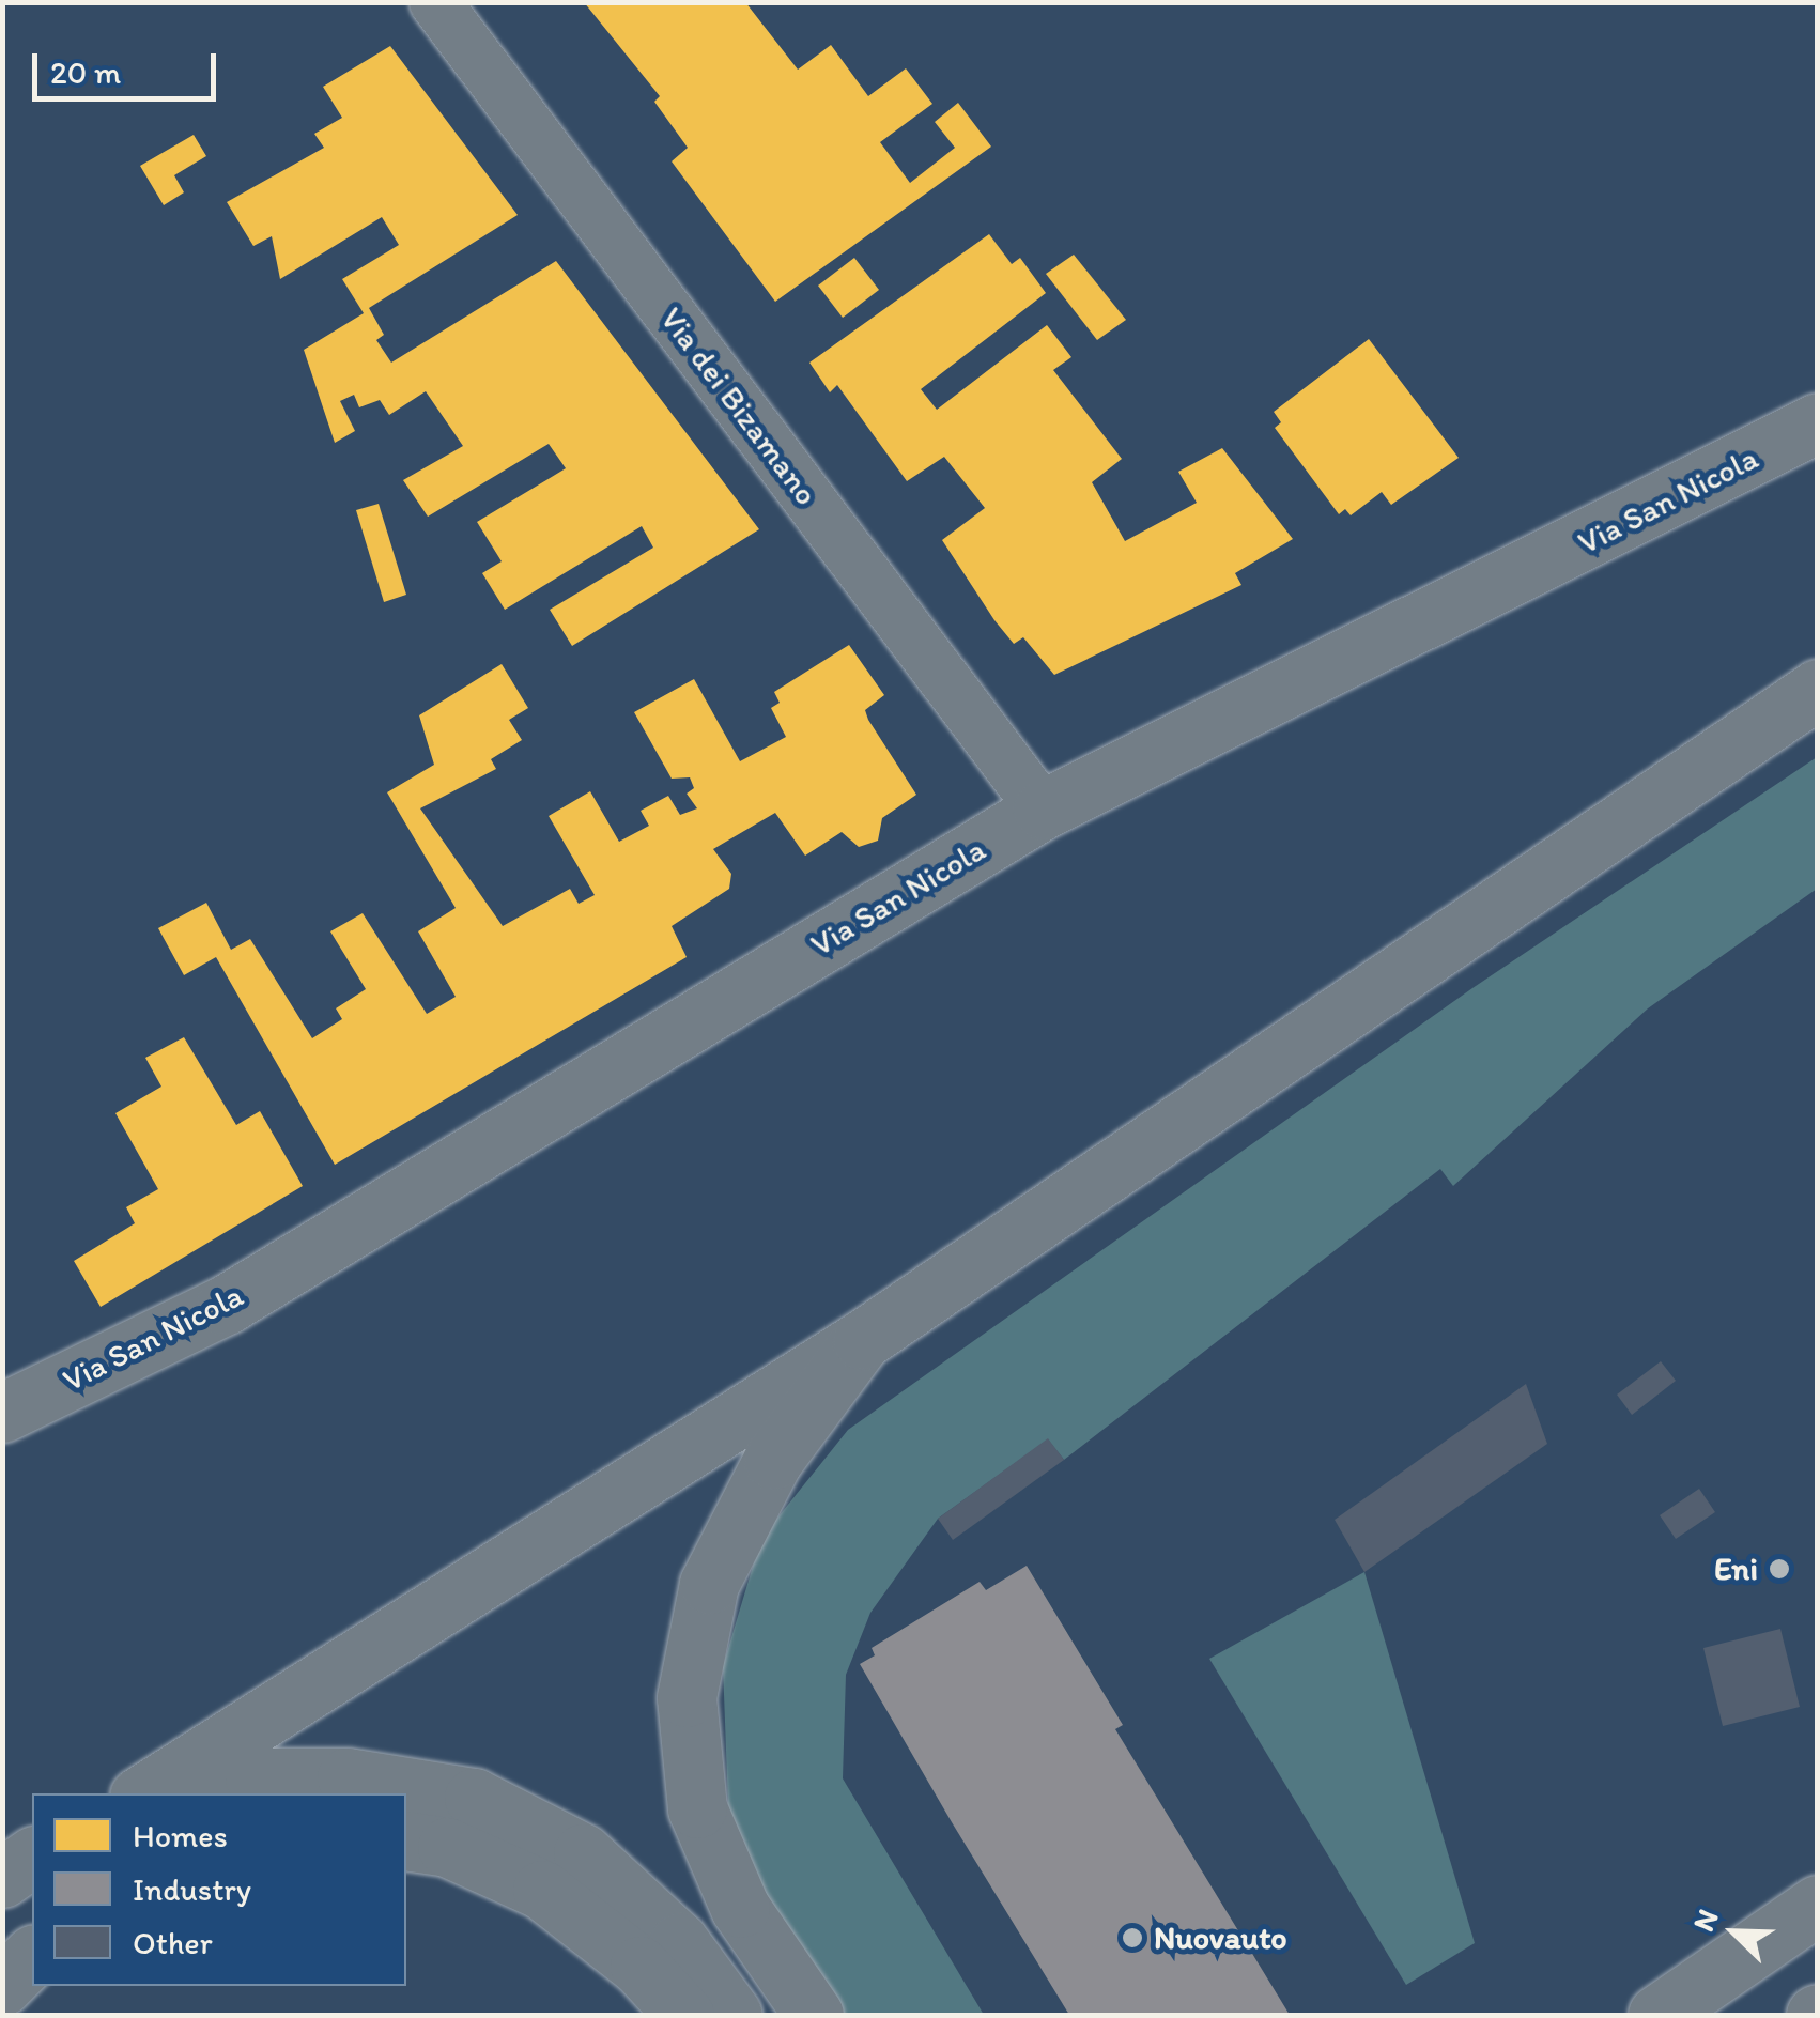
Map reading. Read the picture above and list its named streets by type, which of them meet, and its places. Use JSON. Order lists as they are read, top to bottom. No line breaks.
{"streets":{"main road":["Via San Nicola"],"street":["Via dei Bizamano"]},"crossings":[["Via dei Bizamano","Via San Nicola"]],"places":["Eni","Nuovauto"],"legend":["Homes","Industry","Other"],"scale_bar":"20 m","north":"top left"}
